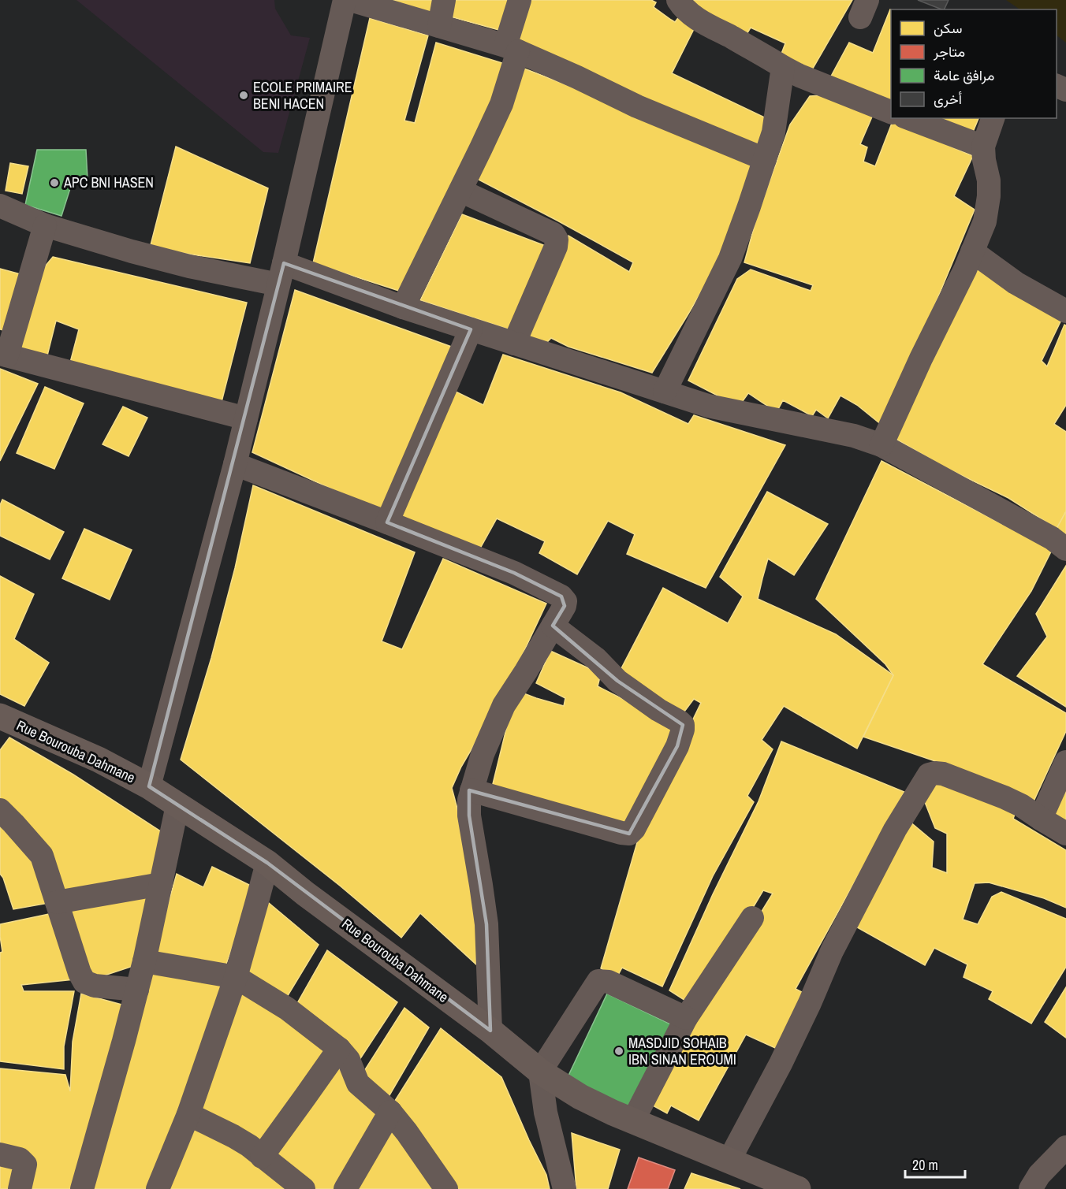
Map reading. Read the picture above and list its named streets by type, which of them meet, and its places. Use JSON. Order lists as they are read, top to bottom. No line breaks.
{"streets":{"street":["Rue Bourouba Dahmane"]},"places":["ECOLE PRIMAIRE BENI HACEN","APC BNI HASEN","MASDJID SOHAIB IBN SINAN EROUMI"],"legend":["سكن","متاجر","مرافق عامة","أخرى"],"scale_bar":"20 m"}
